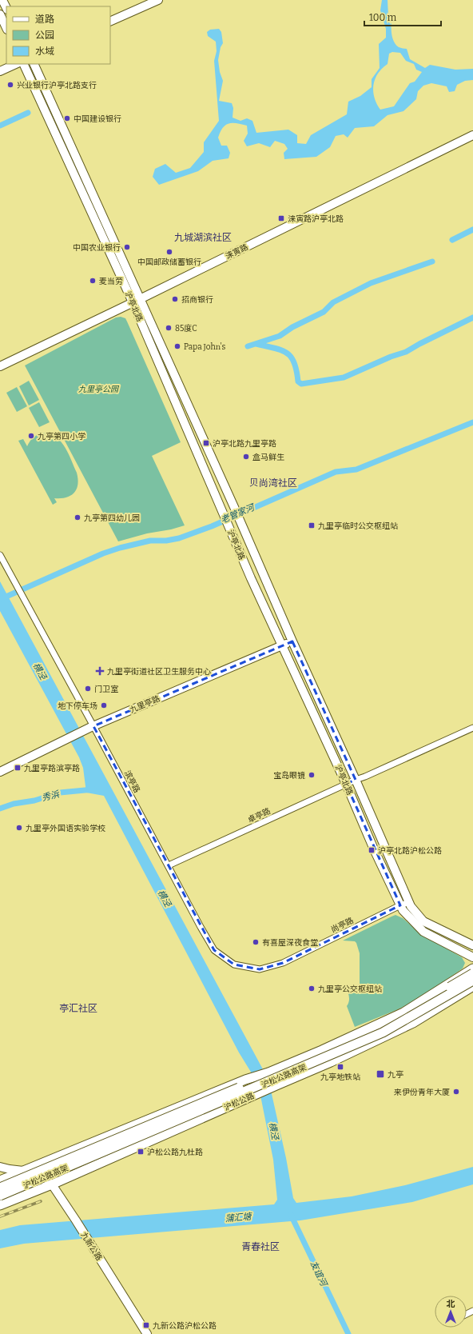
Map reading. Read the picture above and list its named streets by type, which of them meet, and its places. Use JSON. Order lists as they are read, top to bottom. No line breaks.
{"streets":{"main road":["沪松公路高架","沪松公路"],"street":["涞寅路","沪亭北路","九里亭路","滨亭路","卓亭路","尚亭路","九新公路"]},"crossings":[["涞寅路","沪亭北路"],["沪亭北路","九里亭路"],["沪亭北路","卓亭路"],["沪亭北路","尚亭路"],["九里亭路","滨亭路"],["滨亭路","卓亭路"],["滨亭路","尚亭路"],["沪松公路","九新公路"]],"districts":["九城湖滨社区","贝尚湾社区","亭汇社区","青春社区"],"water":["老管家河","横泾","秀浜","蒲汇塘","友谊河"],"parks":["九里亭公园"],"places":{"other":["兴业银行沪亭北路支行","中国建设银行","中国农业银行","中国邮政储蓄银行","麦当劳","招商银行","85度C","Papa John's","九亭第四小学","盒马鲜生","九亭第四幼儿园","门卫室","地下停车场","宝岛眼镜","九里亭外国语实验学校","有喜屋深夜食堂","九里亭公交枢纽站","来伊份青年大厦"],"transit":["涞寅路沪亭北路","沪亭北路九里亭路","九里亭临时公交枢纽站","九里亭路滨亭路","沪亭北路沪松公路","九亭地铁站","九亭","沪松公路九杜路","九新公路沪松公路"],"health":["九里亭街道社区卫生服务中心"]},"legend":["道路","公园","水域"],"scale_bar":"100 m","north":"top"}
